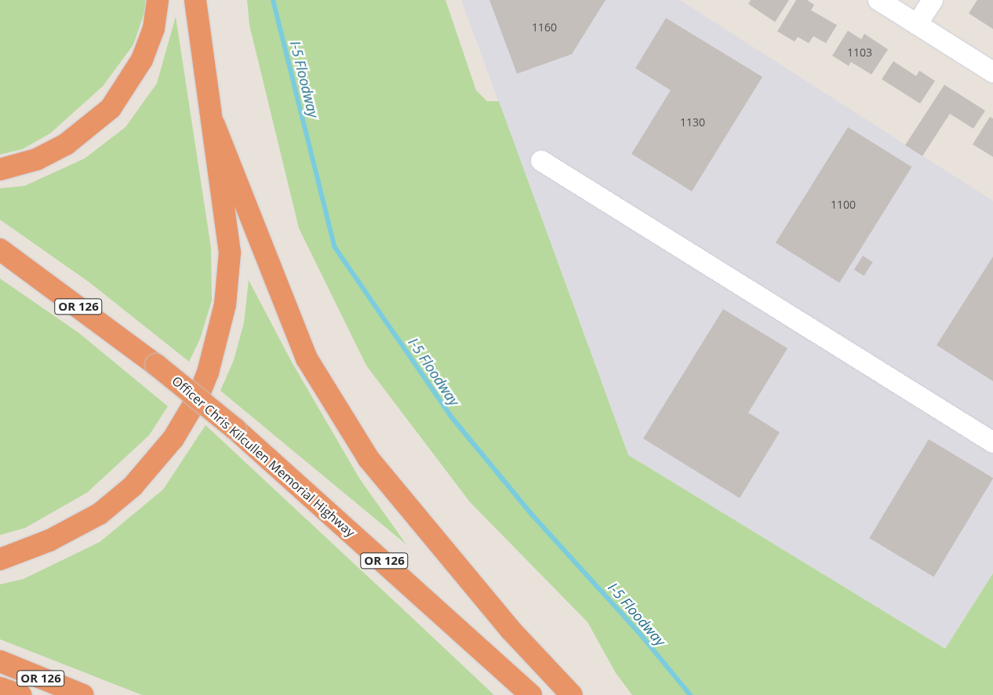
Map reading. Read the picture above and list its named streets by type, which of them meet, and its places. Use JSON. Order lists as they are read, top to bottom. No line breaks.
{"streets":{"highway":["OR 126","Officer Chris Kilcullen Memorial Highway"]},"water":["I-5 Floodway"],"house_numbers":["1160","1103","1130","1100"]}
